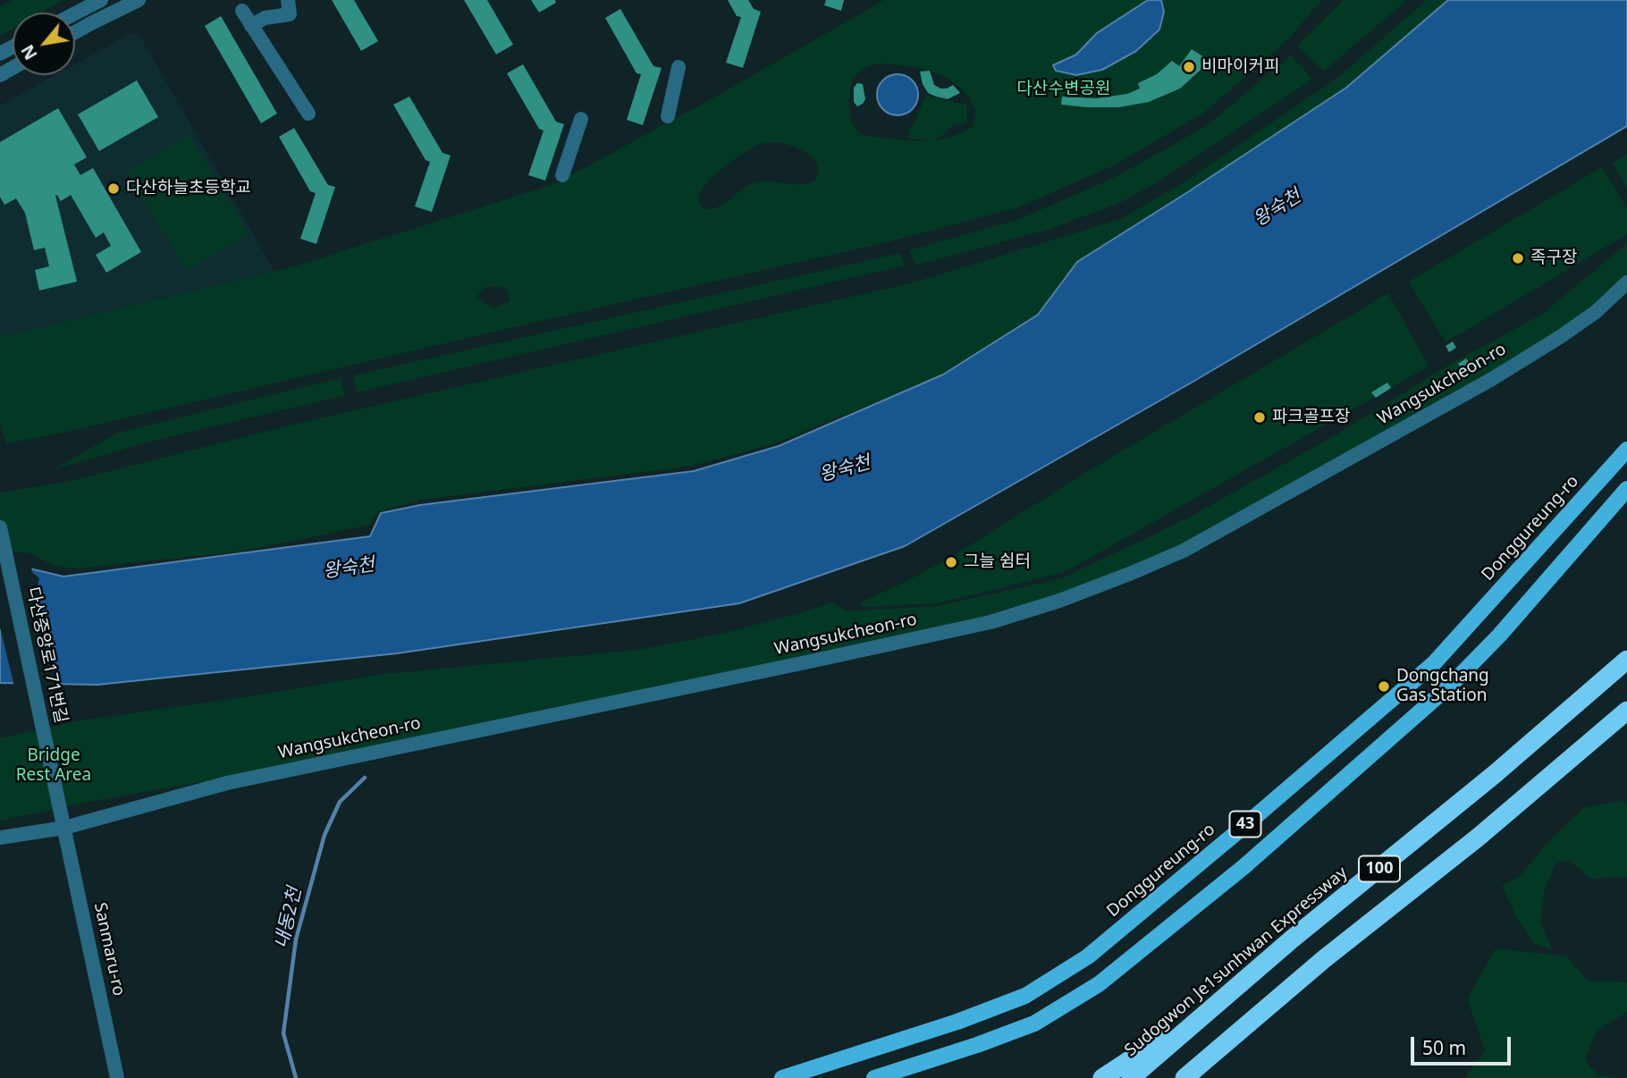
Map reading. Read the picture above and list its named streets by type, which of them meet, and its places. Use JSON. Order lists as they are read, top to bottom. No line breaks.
{"streets":{"highway":["100","Sudogwon Je1sunhwan Expressway"],"main road":["Donggureung-ro","43"],"street":["Wangsukcheon-ro","다산중앙로171번길","Sanmaru-ro"]},"crossings":[["Wangsukcheon-ro","다산중앙로171번길"],["Wangsukcheon-ro","Sanmaru-ro"],["다산중앙로171번길","Sanmaru-ro"]],"water":["왕숙천","내동2천"],"parks":["다산수변공원","Bridge Rest Area"],"places":["비마이커피","다산하늘초등학교","족구장","파크골프장","그늘 쉼터","Dongchang Gas Station"],"scale_bar":"50 m","north":"bottom left"}
